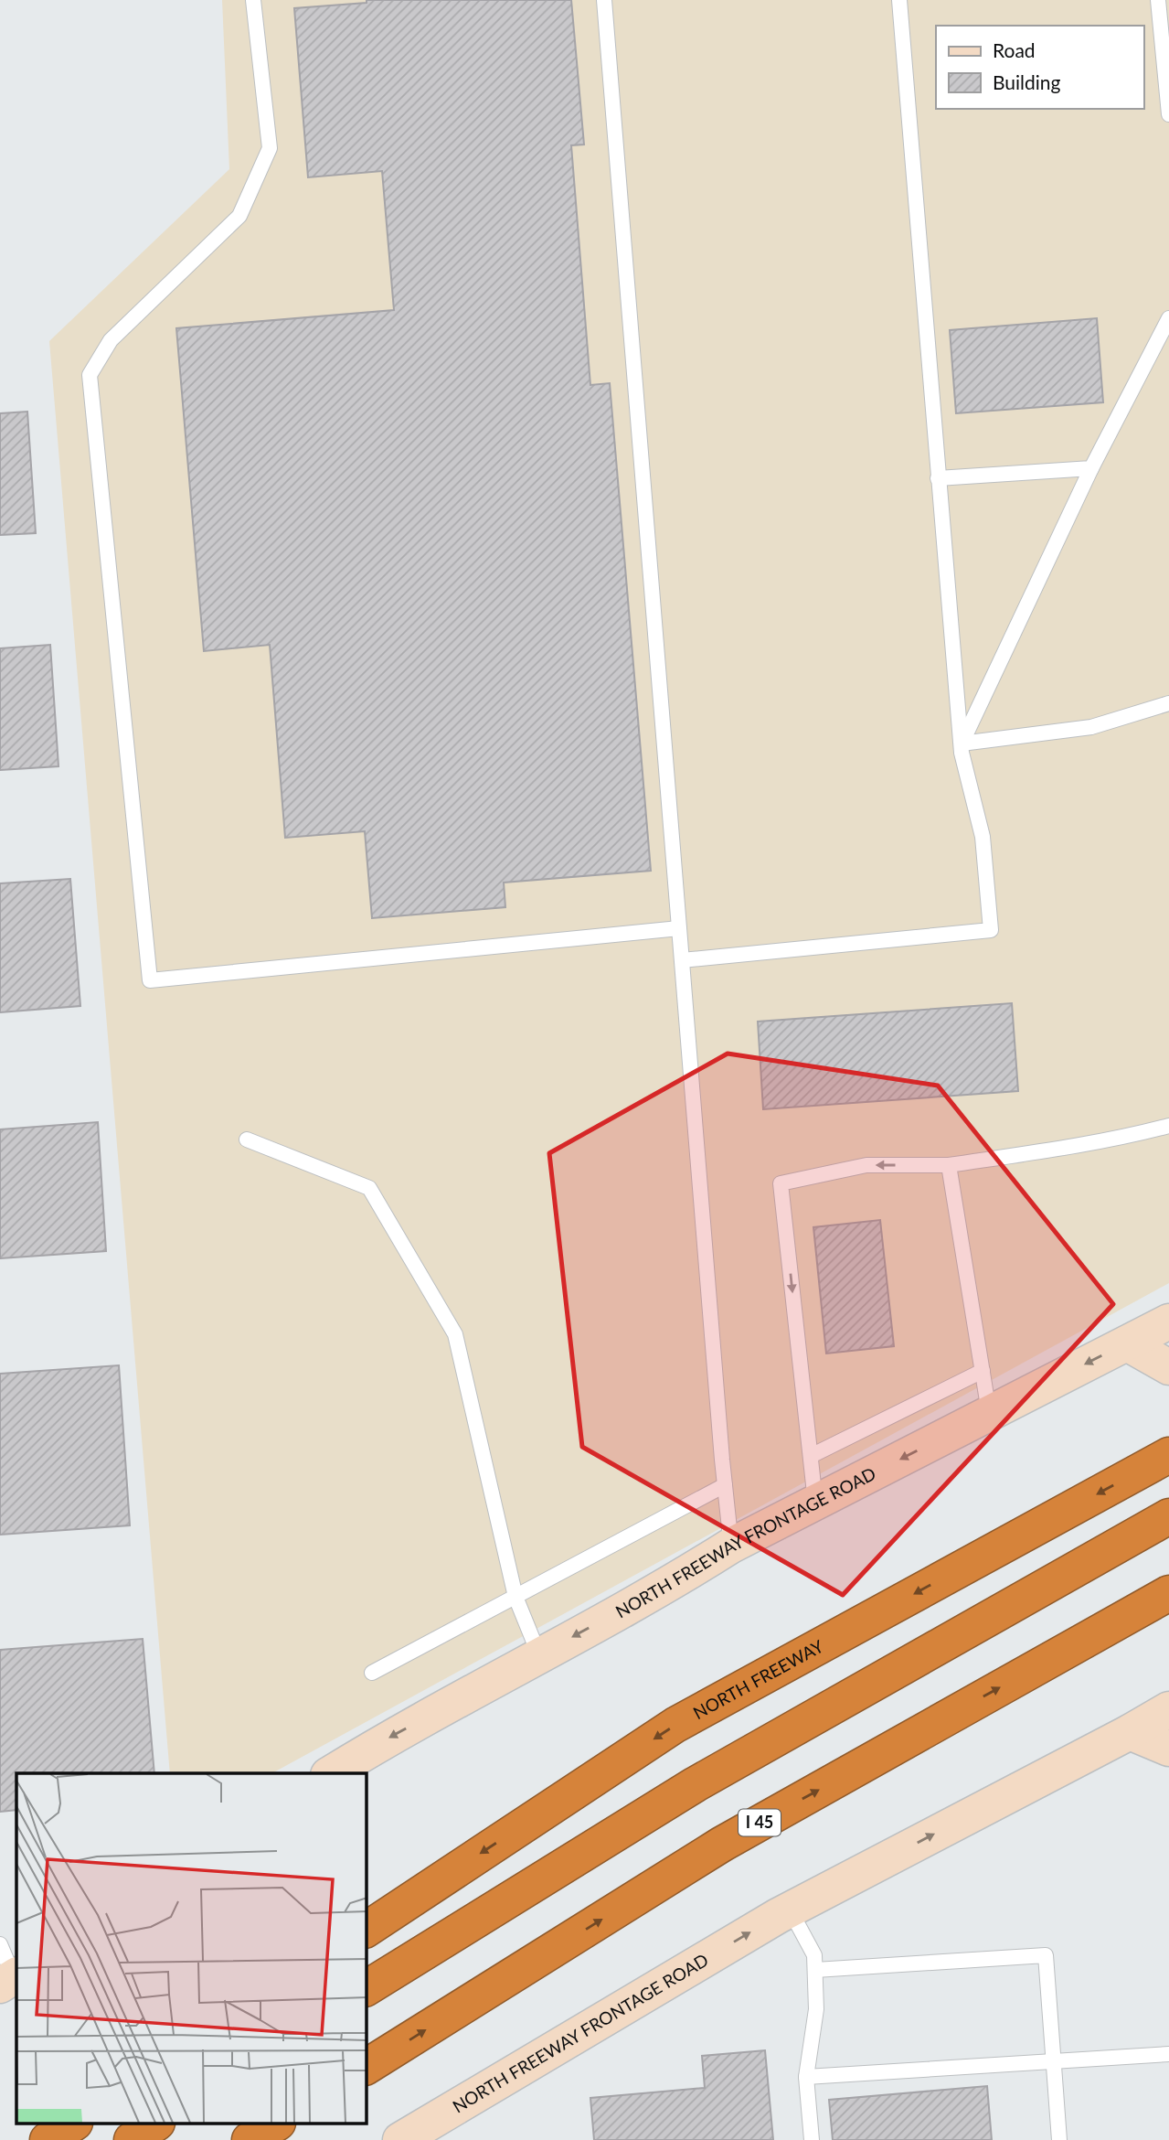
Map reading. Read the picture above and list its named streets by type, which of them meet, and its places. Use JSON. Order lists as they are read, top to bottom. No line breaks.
{"streets":{"highway":["NORTH FREEWAY","I 45"],"main road":["NORTH FREEWAY FRONTAGE ROAD"]},"legend":["Road","Building"]}
